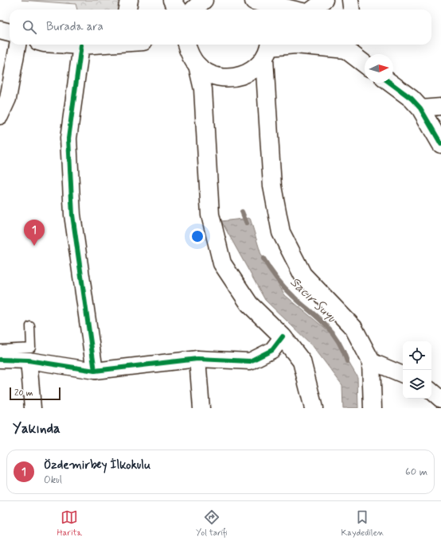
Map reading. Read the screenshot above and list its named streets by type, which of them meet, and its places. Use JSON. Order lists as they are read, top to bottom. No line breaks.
{"water":["Sacır Suyu"],"scale_bar":"20 m","north":"right","page":{"search":"Burada ara","pins":"1","scale":"20 m","heading":"Yakında","list":[{"mark":"1","name":"Özdemirbey İlkokulu","note":"Okul","value":"60 m"}],"nav":["Harita","Yol tarifi","Kaydedilen"]}}
